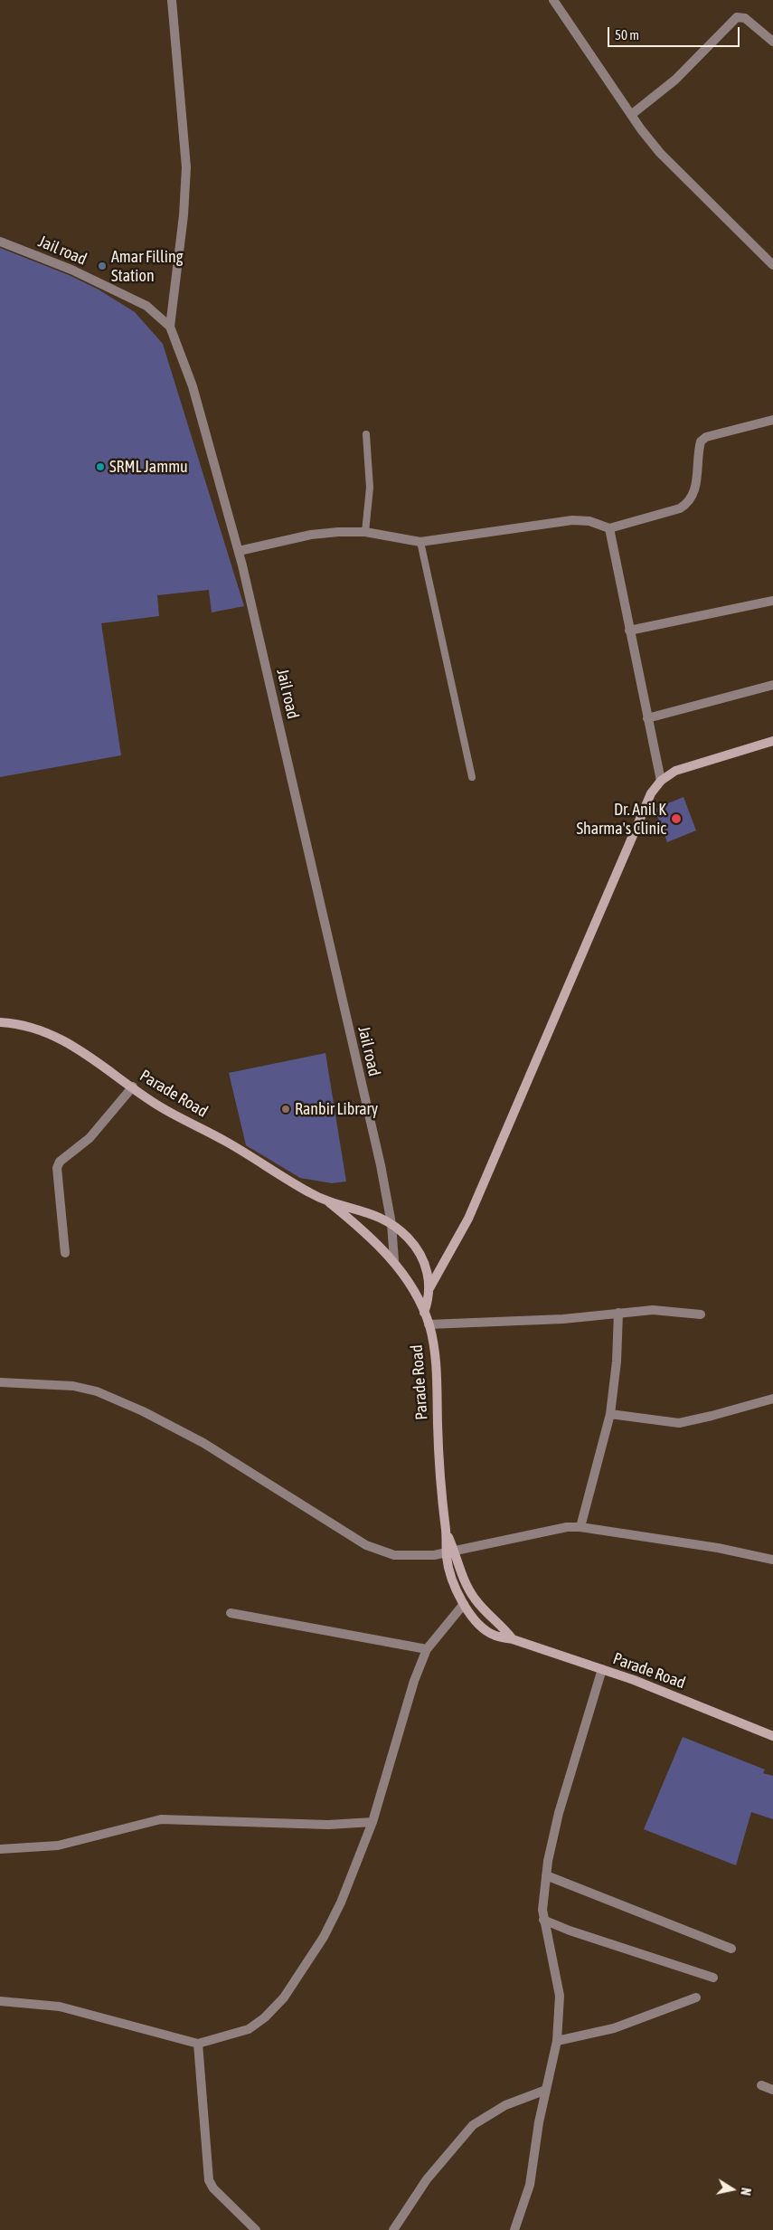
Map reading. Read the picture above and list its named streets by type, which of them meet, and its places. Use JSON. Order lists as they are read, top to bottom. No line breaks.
{"streets":{"main road":["Parade Road"],"street":["Jail road"]},"crossings":[["Jail road","Parade Road"]],"places":["Amar Filling Station","SRML Jammu","Dr. Anil K Sharma's Clinic","Ranbir Library"],"scale_bar":"50 m","north":"right"}
